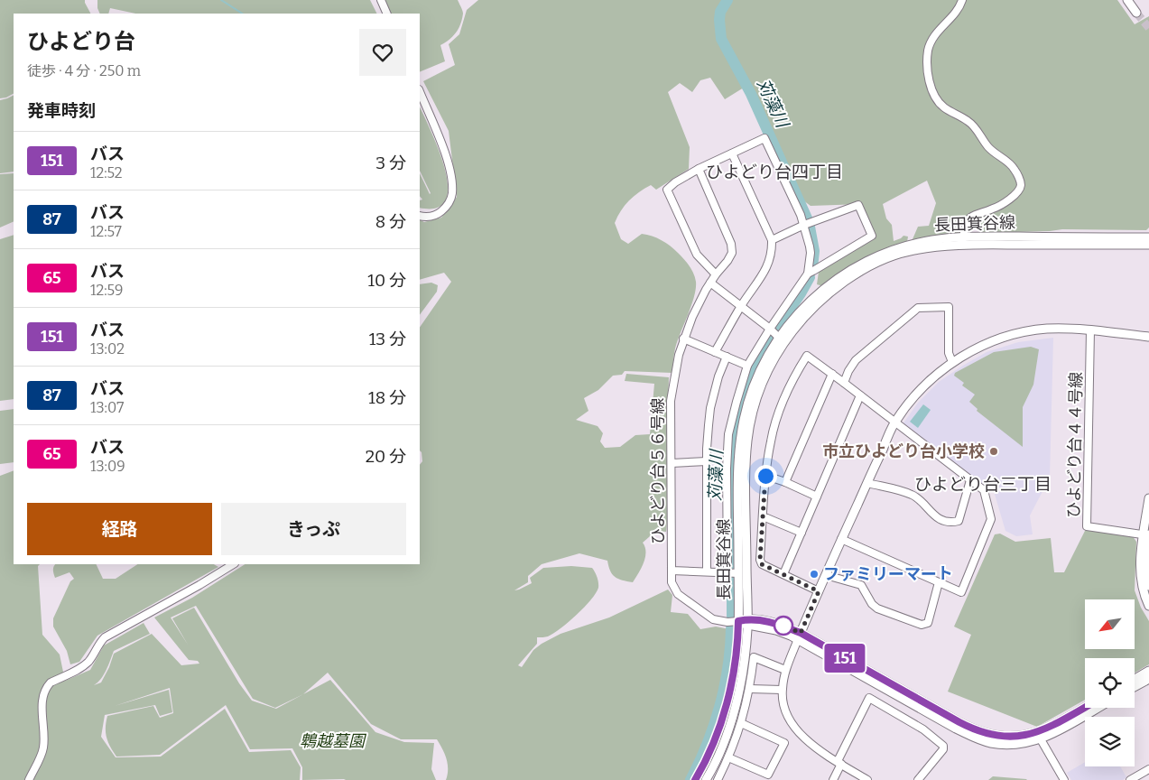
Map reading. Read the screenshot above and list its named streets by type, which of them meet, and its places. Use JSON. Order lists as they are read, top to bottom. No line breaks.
{"streets":{"street":["長田箕谷線","ひよどり台４４号線","ひよどり台５６号線"]},"crossings":[["長田箕谷線","ひよどり台５６号線"]],"districts":["ひよどり台四丁目","ひよどり台三丁目"],"water":["苅藻川"],"parks":["鵯越墓園"],"places":["市立ひよどり台小学校","ファミリーマート"],"lines":["bus line 151"],"north":"bottom left","page":{"on_map":"151","heading":[["ひよどり台","徒歩 · 4 分 · 250 m"],"発車時刻"],"list":[{"mark":"151","name":"バス","note":"12:52","value":"3 分"},{"mark":"87","name":"バス","note":"12:57","value":"8 分"},{"mark":"65","name":"バス","note":"12:59","value":"10 分"},{"mark":"151","name":"バス","note":"13:02","value":"13 分"},{"mark":"87","name":"バス","note":"13:07","value":"18 分"},{"mark":"65","name":"バス","note":"13:09","value":"20 分"}],"buttons":["経路","きっぷ"]}}
